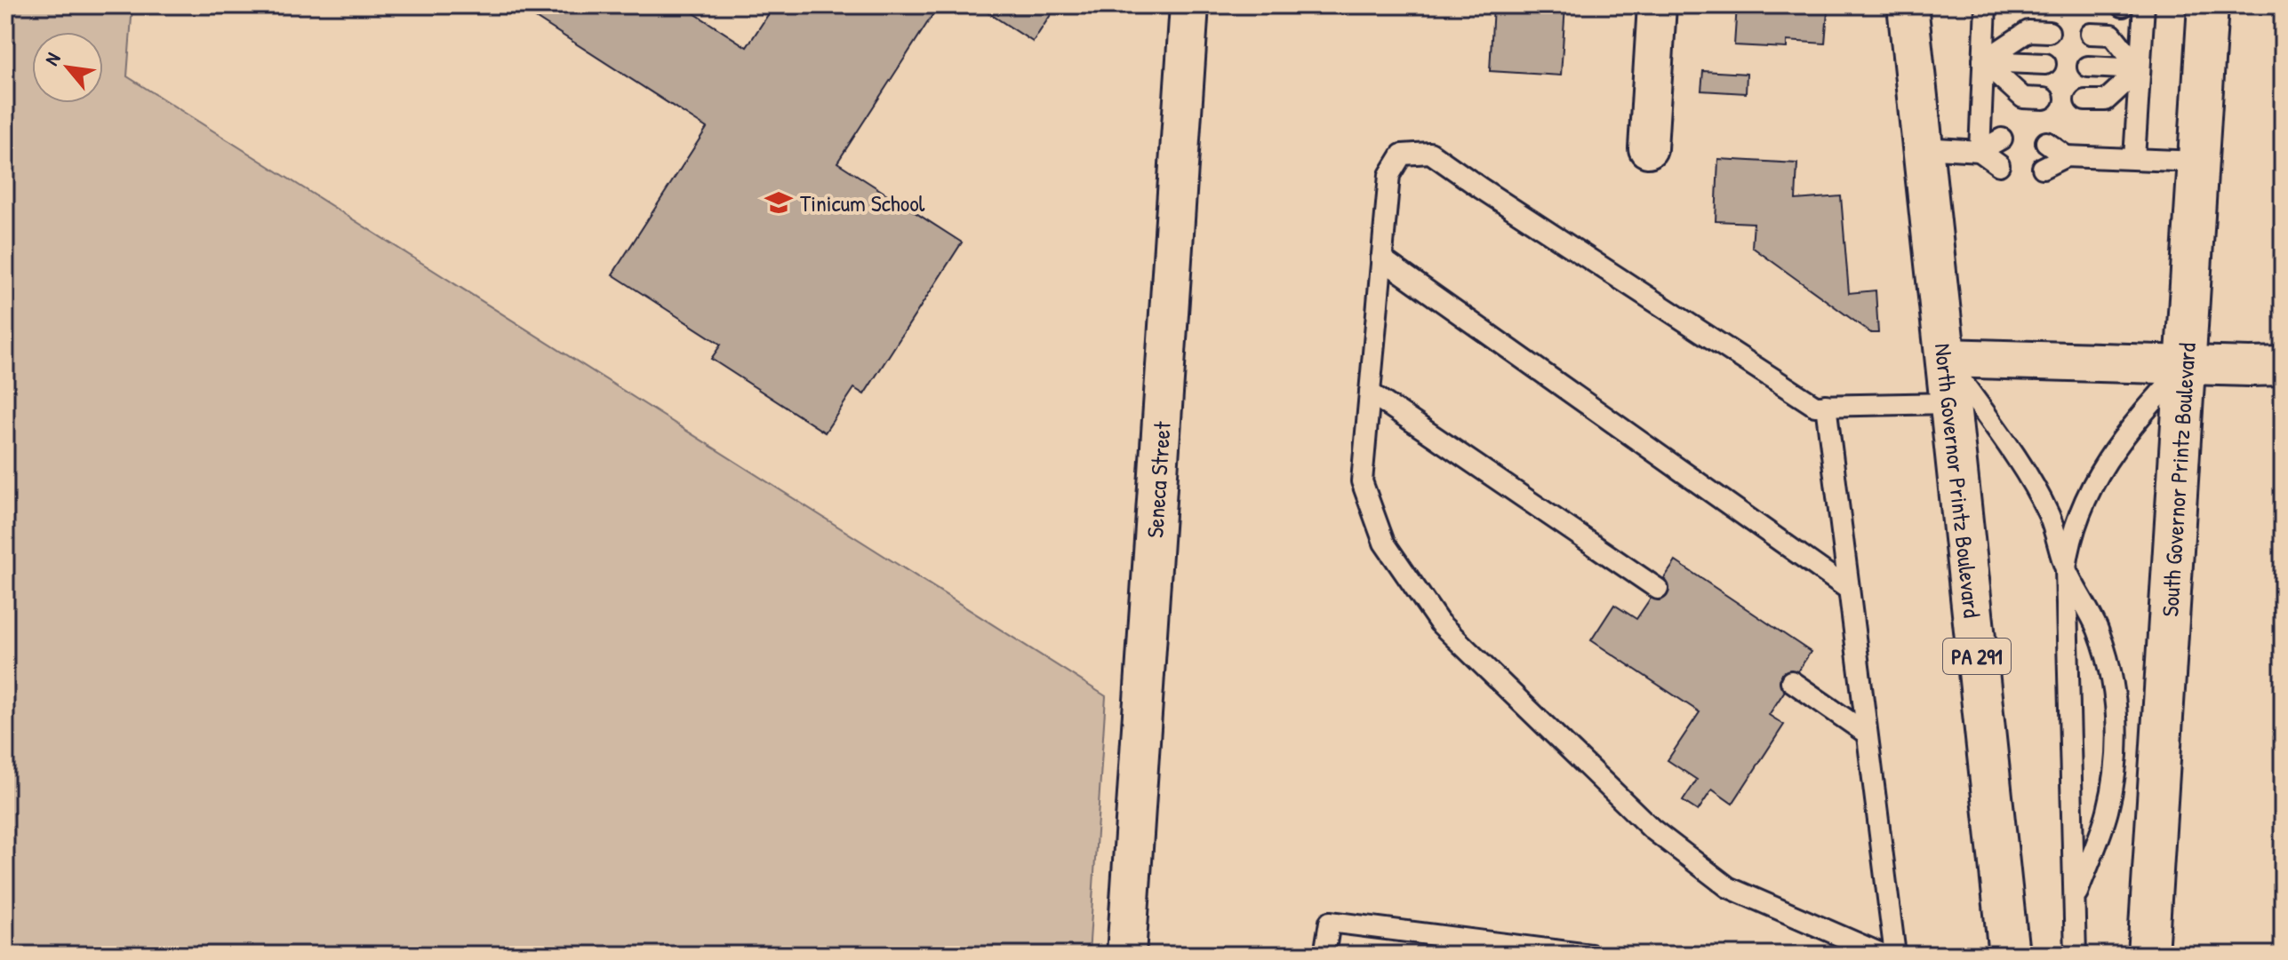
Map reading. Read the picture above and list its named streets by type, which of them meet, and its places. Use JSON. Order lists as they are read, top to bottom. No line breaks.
{"streets":{"main road":["North Governor Printz Boulevard","South Governor Printz Boulevard","PA 291"],"street":["Seneca Street"]},"places":{"school or university":["Tinicum School"]},"north":"top left"}
